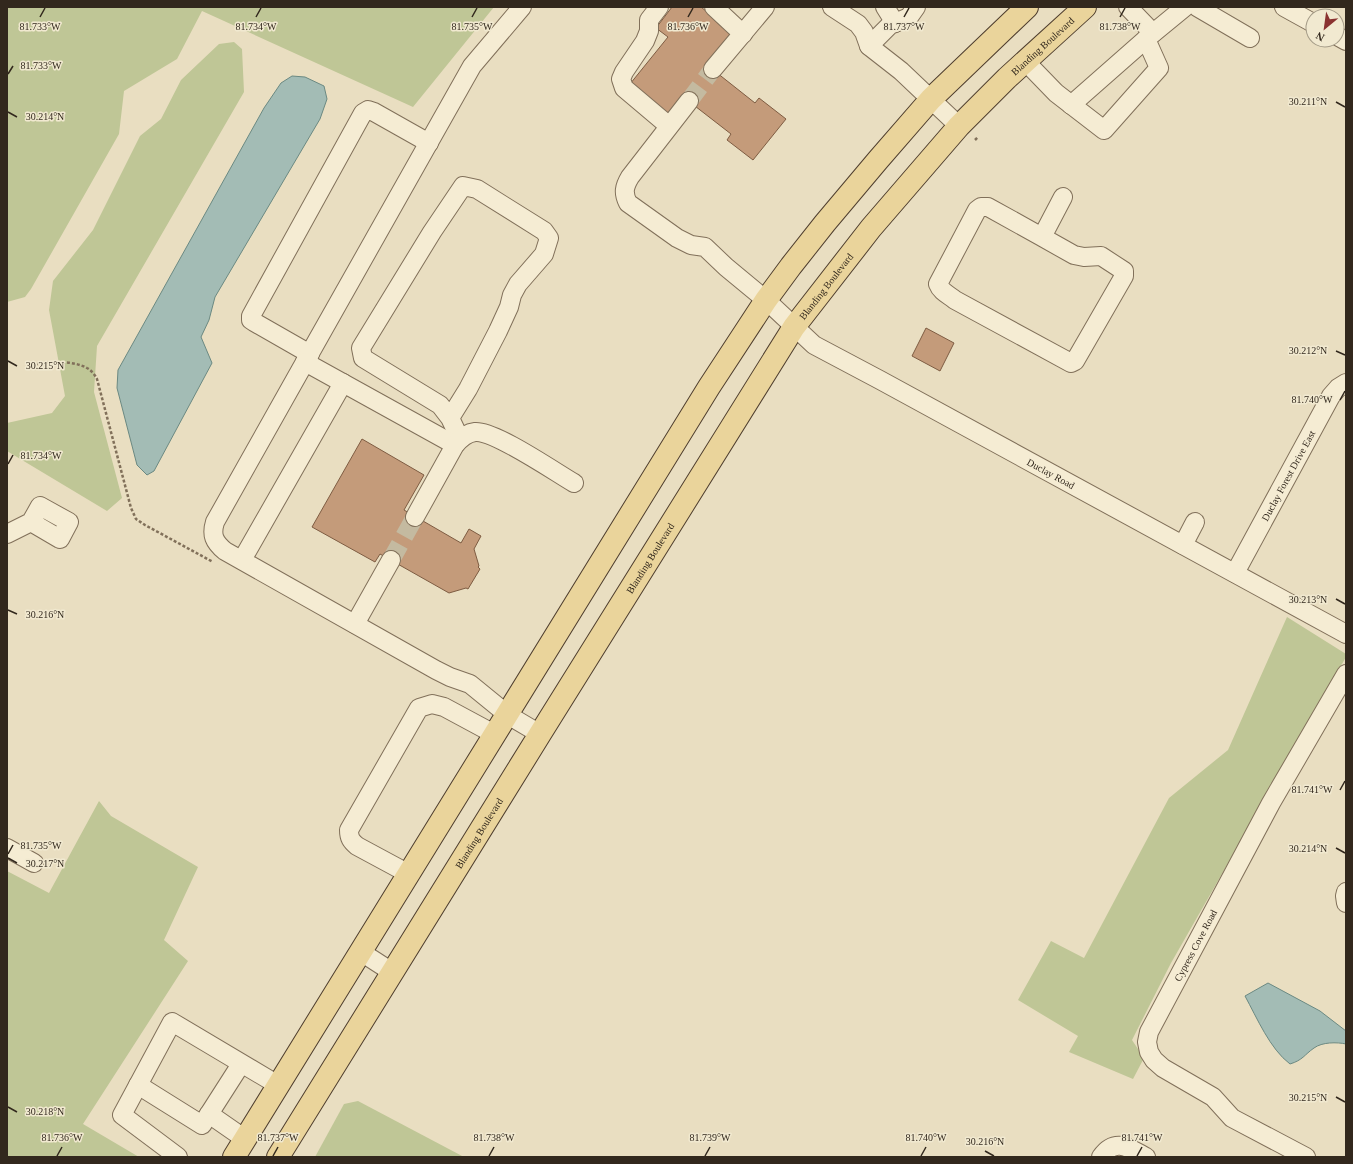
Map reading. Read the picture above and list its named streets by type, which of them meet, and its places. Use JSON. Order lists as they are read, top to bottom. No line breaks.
{"streets":{"main road":["Blanding Boulevard"],"street":["Duclay Road","Duclay Forest Drive East","Cypress Cove Road"]},"crossings":[["Blanding Boulevard","Duclay Road"],["Duclay Road","Duclay Forest Drive East"]],"north":"bottom left","coordinates":["81.733°W","81.734°W","81.735°W","81.736°W","81.737°W","81.738°W","30.211°N","30.214°N","30.212°N","30.215°N","81.740°W","30.213°N","30.216°N","81.741°W","30.217°N","30.218°N","81.739°W"]}
